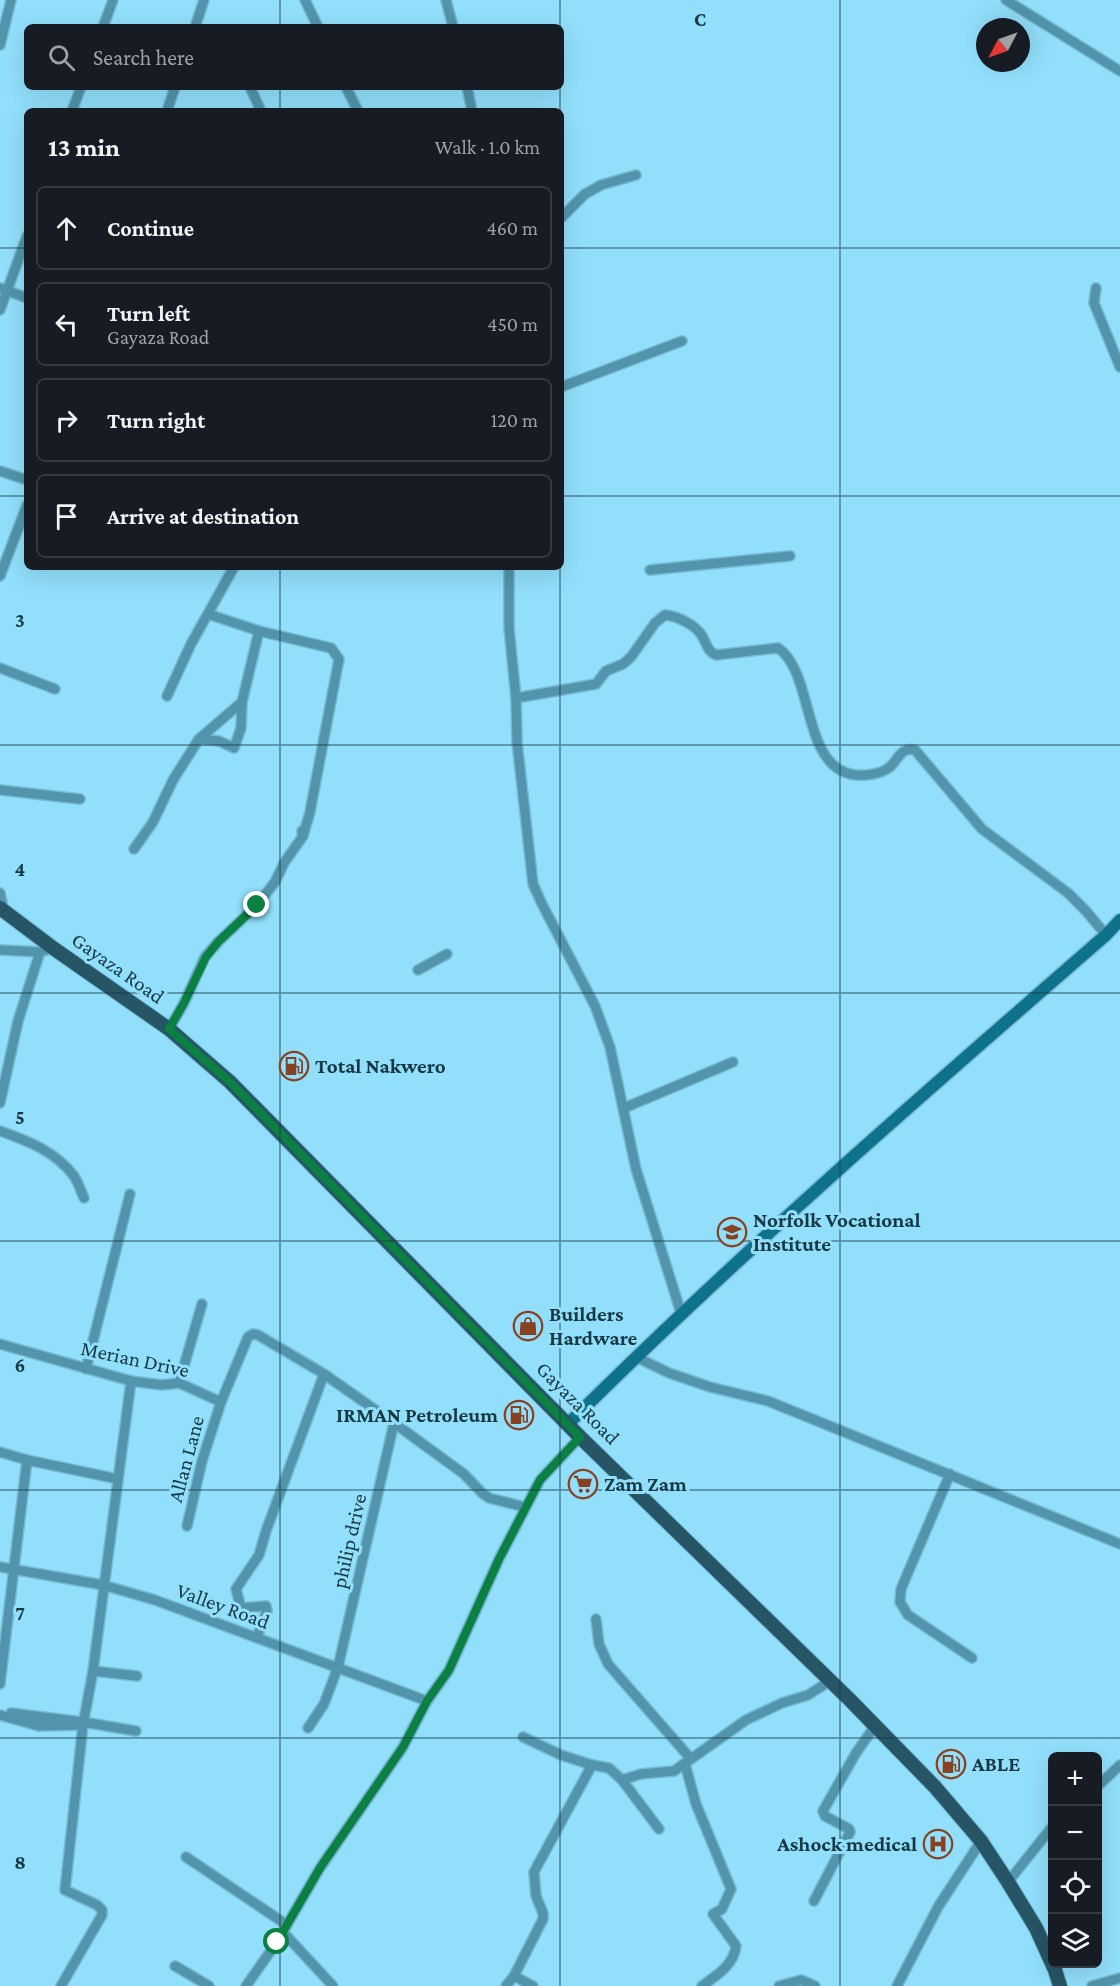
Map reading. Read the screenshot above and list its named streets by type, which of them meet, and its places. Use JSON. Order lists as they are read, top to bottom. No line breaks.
{"streets":{"main road":["Gayaza Road"],"street":["Merian Drive","Allan Lane","philip drive","Valley Road"]},"crossings":[["Merian Drive","Allan Lane"],["philip drive","Valley Road"]],"places":{"fuel station":["Total Nakwero","IRMAN Petroleum","ABLE"],"school or university":["Norfolk Vocational Institute"],"shop":["Builders Hardware"],"supermarket":["Zam Zam"],"hospital":["Ashock medical"]},"north":"bottom left","page":{"search":"Search here","heading":["13 min","Walk · 1.0 km"],"list":[["Continue","460 m"],["Turn left","Gayaza Road","450 m"],["Turn right","120 m"],"Arrive at destination"],"map_buttons":["+","−"]},"grid":{"columns":["C"],"rows":["3","4","5","6","7","8"]}}
